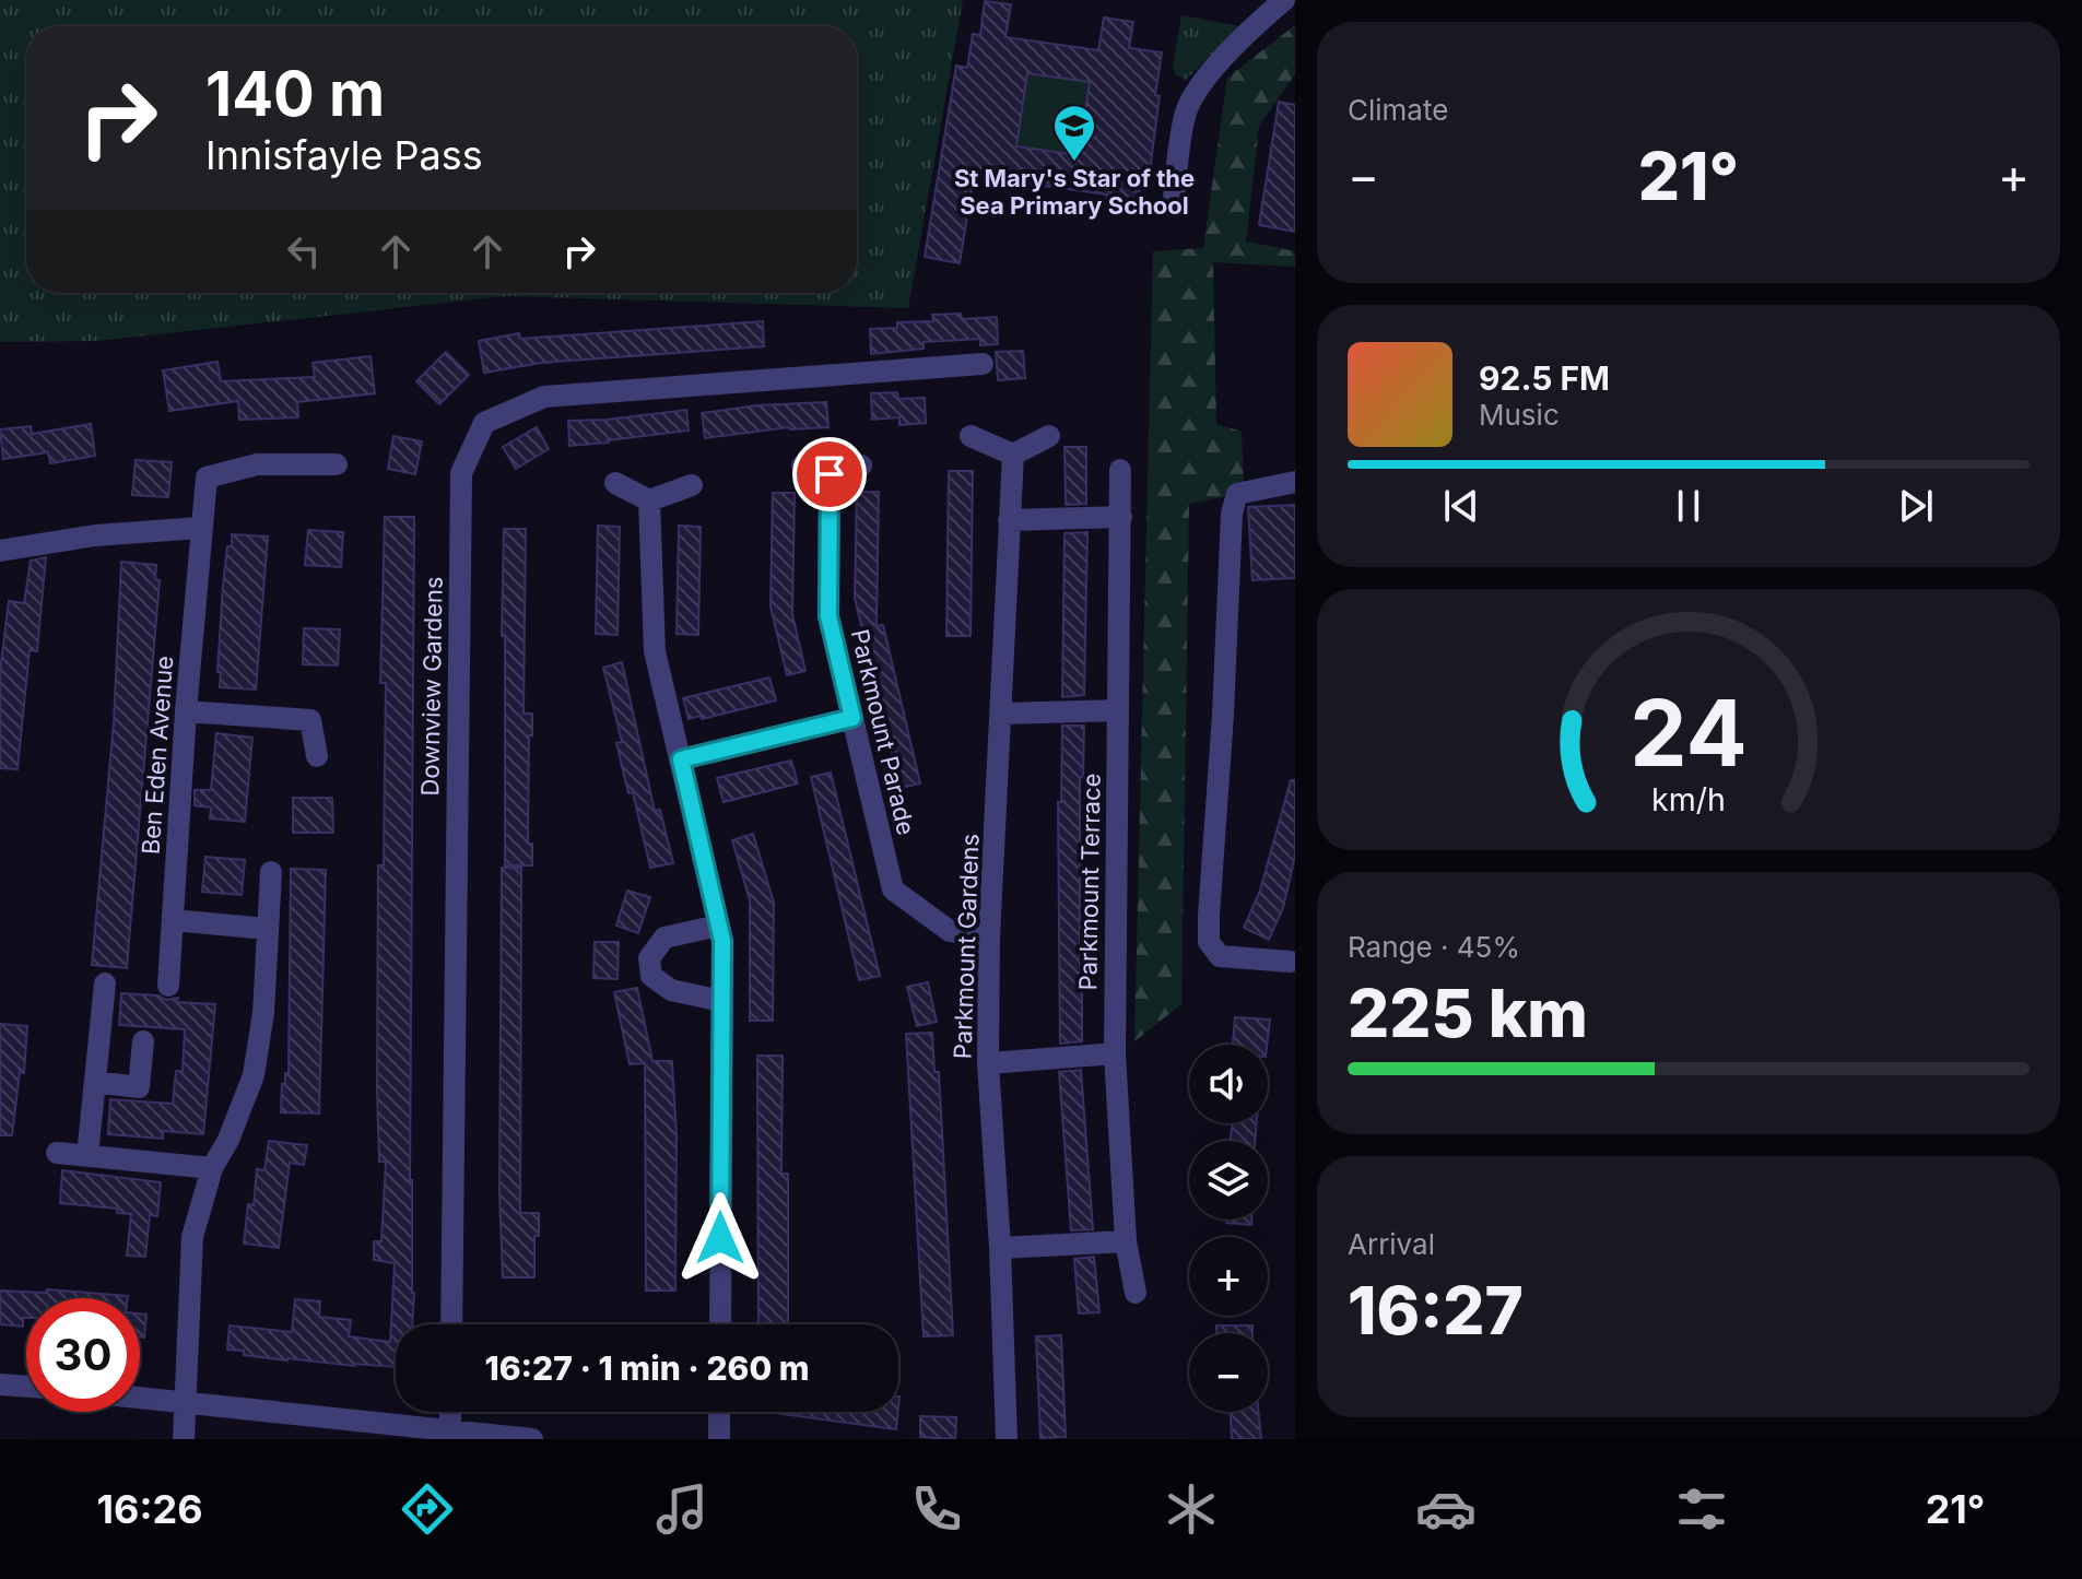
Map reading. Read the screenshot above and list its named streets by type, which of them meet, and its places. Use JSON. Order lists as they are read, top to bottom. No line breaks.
{"streets":{"street":["Downview Gardens","Parkmount Parade","Ben Eden Avenue","Parkmount Terrace","Parkmount Gardens"]},"crossings":[["Parkmount Parade","Parkmount Gardens"]],"places":{"school or university":["St Mary's Star of the Sea Primary School"]},"page":{"tile":["Climate",["Range · 45%","225 km"],["Arrival","16:27"]],"turn":["140 m","Innisfayle Pass"],"heat":["−","21°","+"],"song":["92.5 FM","Music"],"map_buttons":["+","−"],"limit":"30","trip":"16:27 · 1 min · 260 m","tabs":["16:26","21°"],"gauge":["24","km/h"]}}
